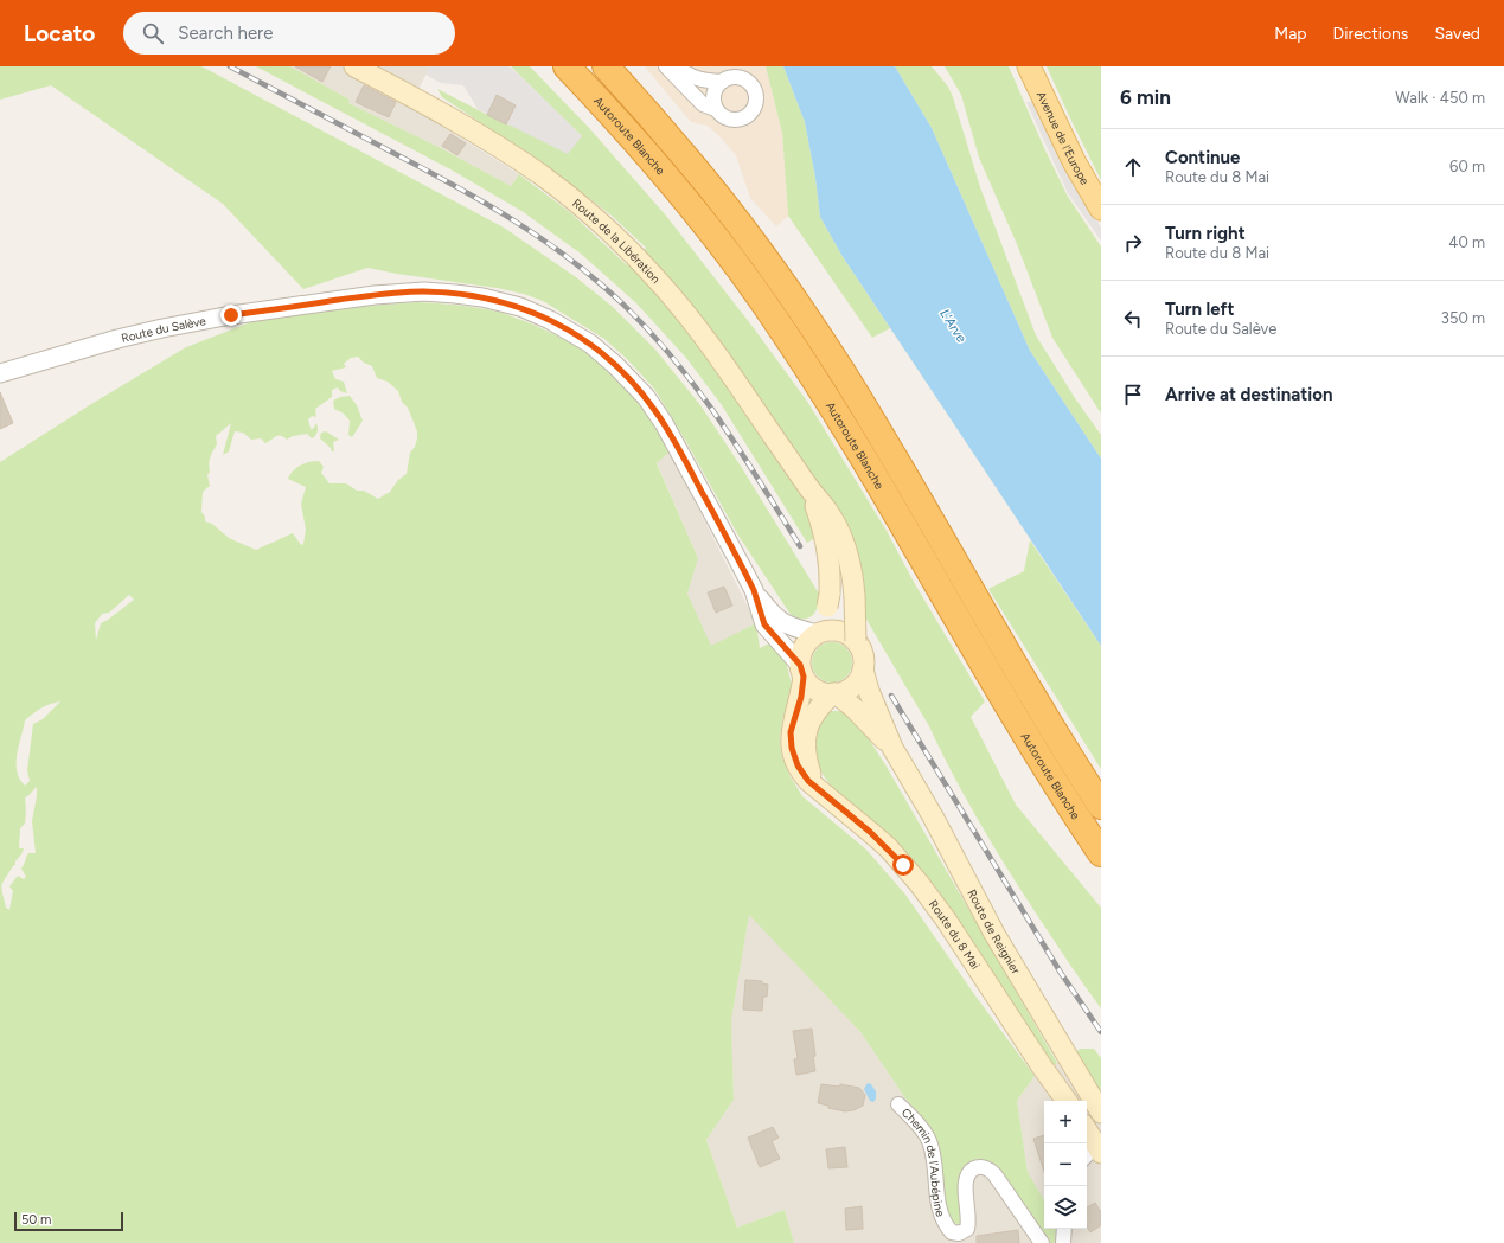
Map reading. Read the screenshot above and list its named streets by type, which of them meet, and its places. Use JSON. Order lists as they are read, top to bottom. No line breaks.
{"streets":{"highway":["Autoroute Blanche"],"main road":["Avenue de l'Europe","Route de la Libération","Route de Reignier","Route du 8 Mai"],"street":["Route du Salève","Chemin de l'Aubépine"]},"crossings":[["Route de la Libération","Route du Salève"],["Route de la Libération","Route de Reignier"],["Route de la Libération","Route du 8 Mai"],["Route du Salève","Route de Reignier"],["Route du Salève","Route du 8 Mai"],["Route de Reignier","Route du 8 Mai"]],"water":["L'Arve"],"scale_bar":"50 m","page":{"header":"Locato","search":"Search here","nav":["Map","Directions","Saved"],"heading":["6 min","Walk · 450 m"],"list":[["Continue","Route du 8 Mai","60 m"],["Turn right","Route du 8 Mai","40 m"],["Turn left","Route du Salève","350 m"],"Arrive at destination"],"map_buttons":["+","−"],"scale":"50 m"}}
